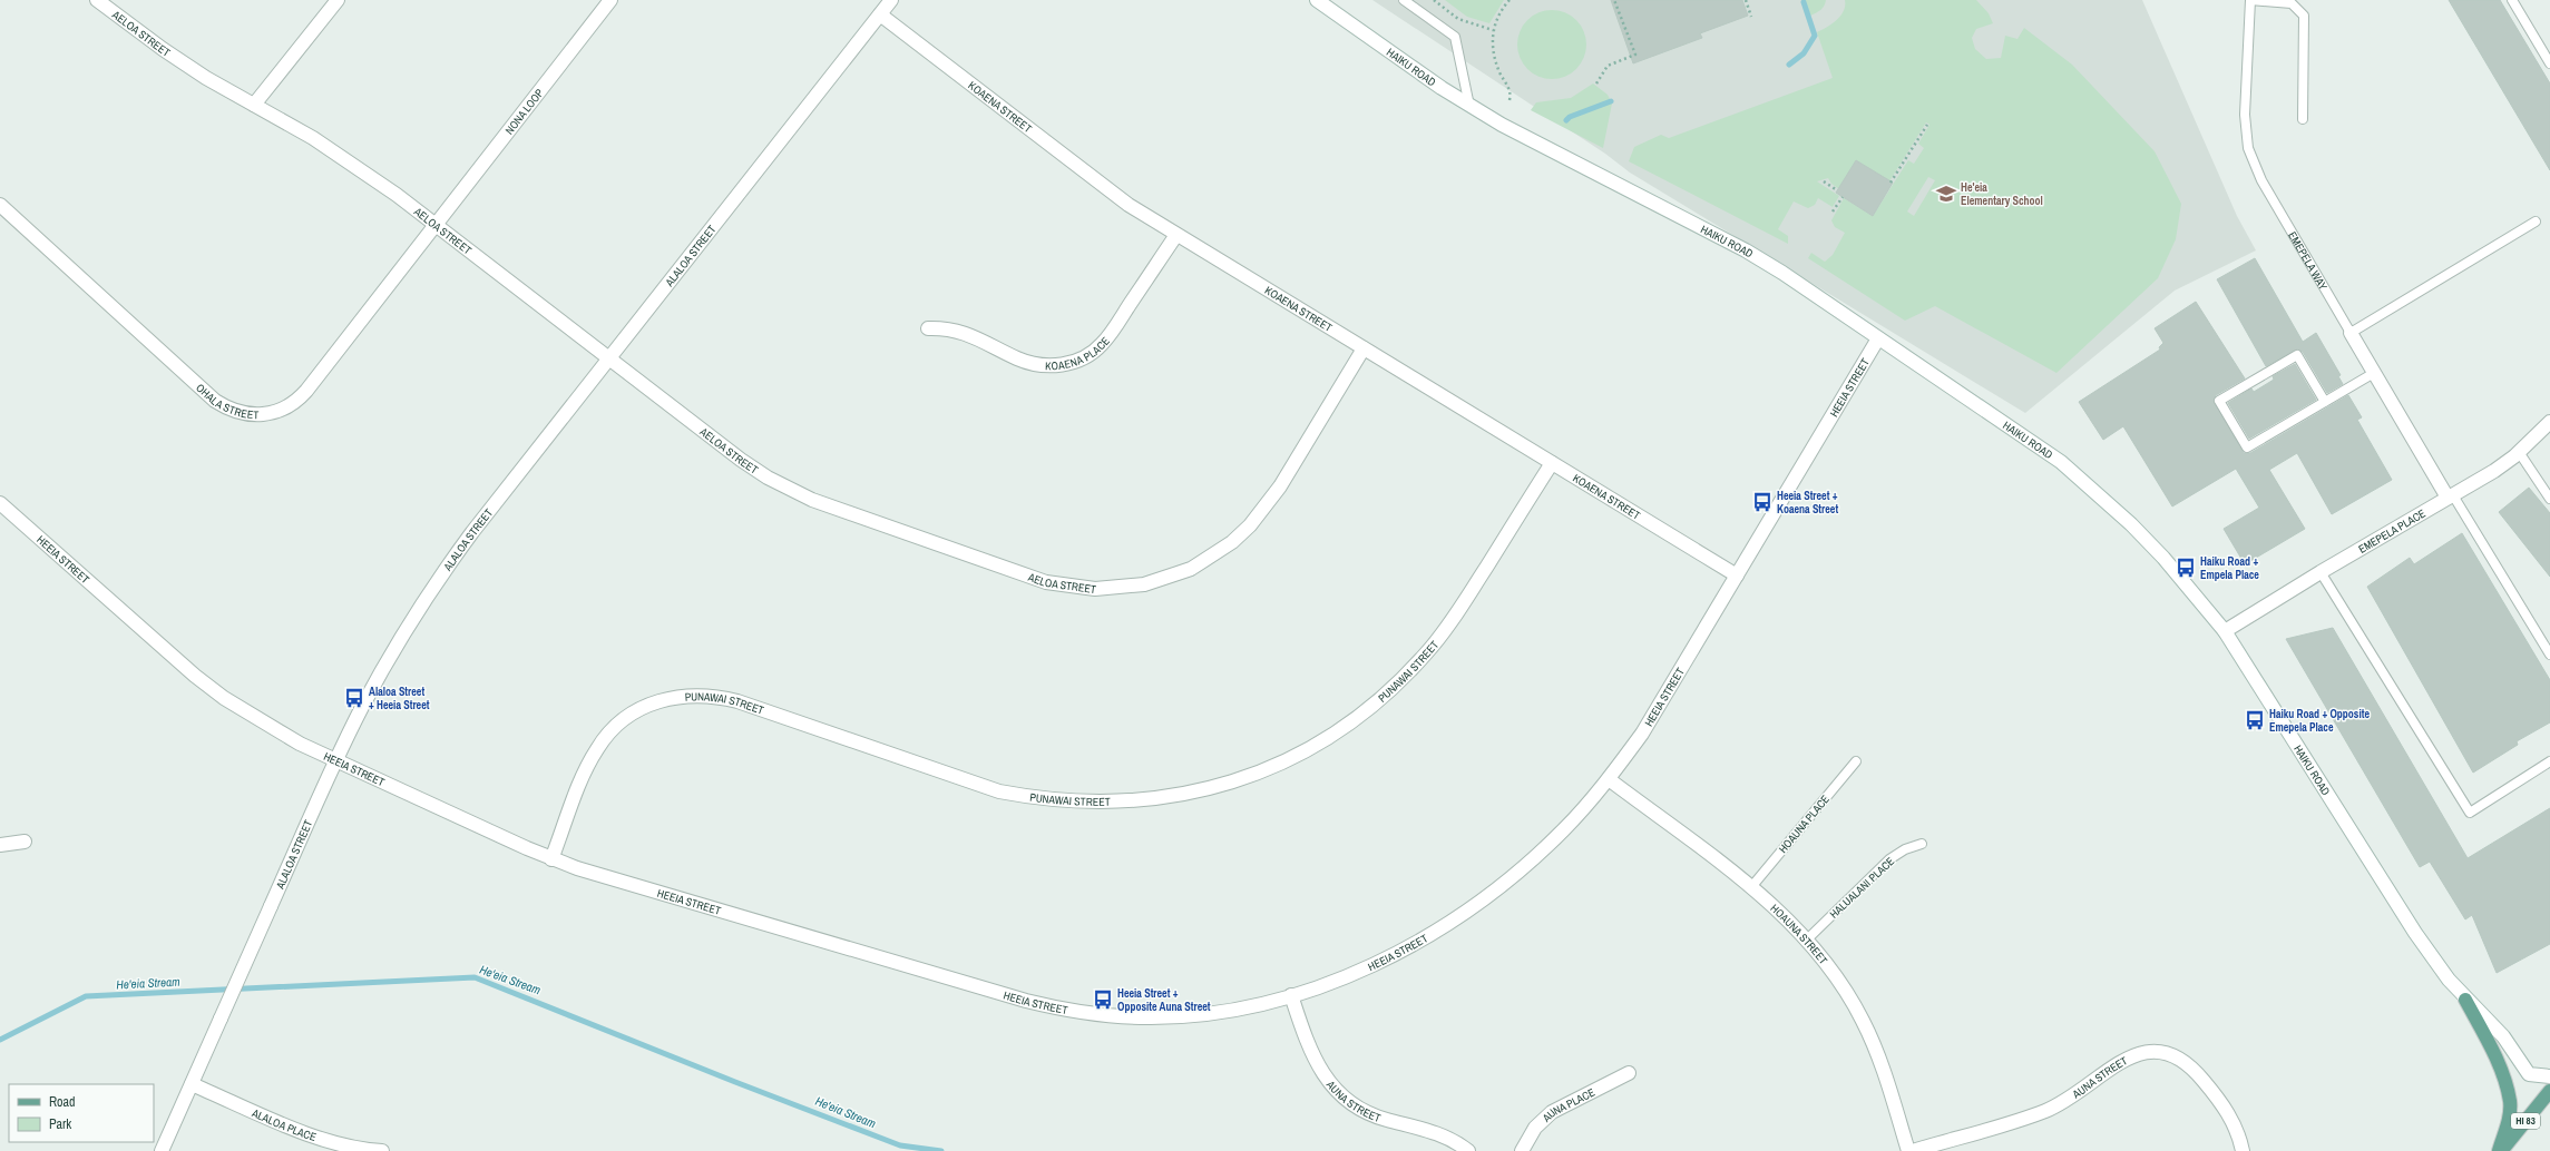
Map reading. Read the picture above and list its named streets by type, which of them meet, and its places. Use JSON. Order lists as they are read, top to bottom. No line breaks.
{"streets":{"main road":["HI 83"],"street":["AELOA STREET","HAIKU ROAD","KOAENA STREET","NONA LOOP","ALALOA STREET","EMEPELA WAY","KOAENA PLACE","HEEIA STREET","OHALA STREET","EMEPELA PLACE","PUNAWAI STREET","HOAUNA STREET","AUNA STREET","AUNA PLACE","ALALOA PLACE"],"lane":["HOAUNA PLACE","HALUALANI PLACE"]},"crossings":[["AELOA STREET","KOAENA STREET"],["AELOA STREET","NONA LOOP"],["AELOA STREET","ALALOA STREET"],["AELOA STREET","OHALA STREET"],["HAIKU ROAD","HEEIA STREET"],["HAIKU ROAD","EMEPELA PLACE"],["KOAENA STREET","ALALOA STREET"],["KOAENA STREET","KOAENA PLACE"],["KOAENA STREET","HEEIA STREET"],["KOAENA STREET","PUNAWAI STREET"],["NONA LOOP","OHALA STREET"],["ALALOA STREET","HEEIA STREET"],["ALALOA STREET","ALALOA PLACE"],["EMEPELA WAY","EMEPELA PLACE"],["HEEIA STREET","PUNAWAI STREET"],["HEEIA STREET","HOAUNA STREET"],["HEEIA STREET","AUNA STREET"],["HOAUNA PLACE","HOAUNA STREET"],["HALUALANI PLACE","HOAUNA STREET"]],"water":["He'eia Stream"],"places":{"school or university":["He'eia Elementary School"],"bus stop":["Heeia Street + Koaena Street","Haiku Road + Empela Place","Alaloa Street + Heeia Street","Haiku Road + Opposite Emepela Place","Heeia Street + Opposite Auna Street"]},"legend":["Road","Park"]}
